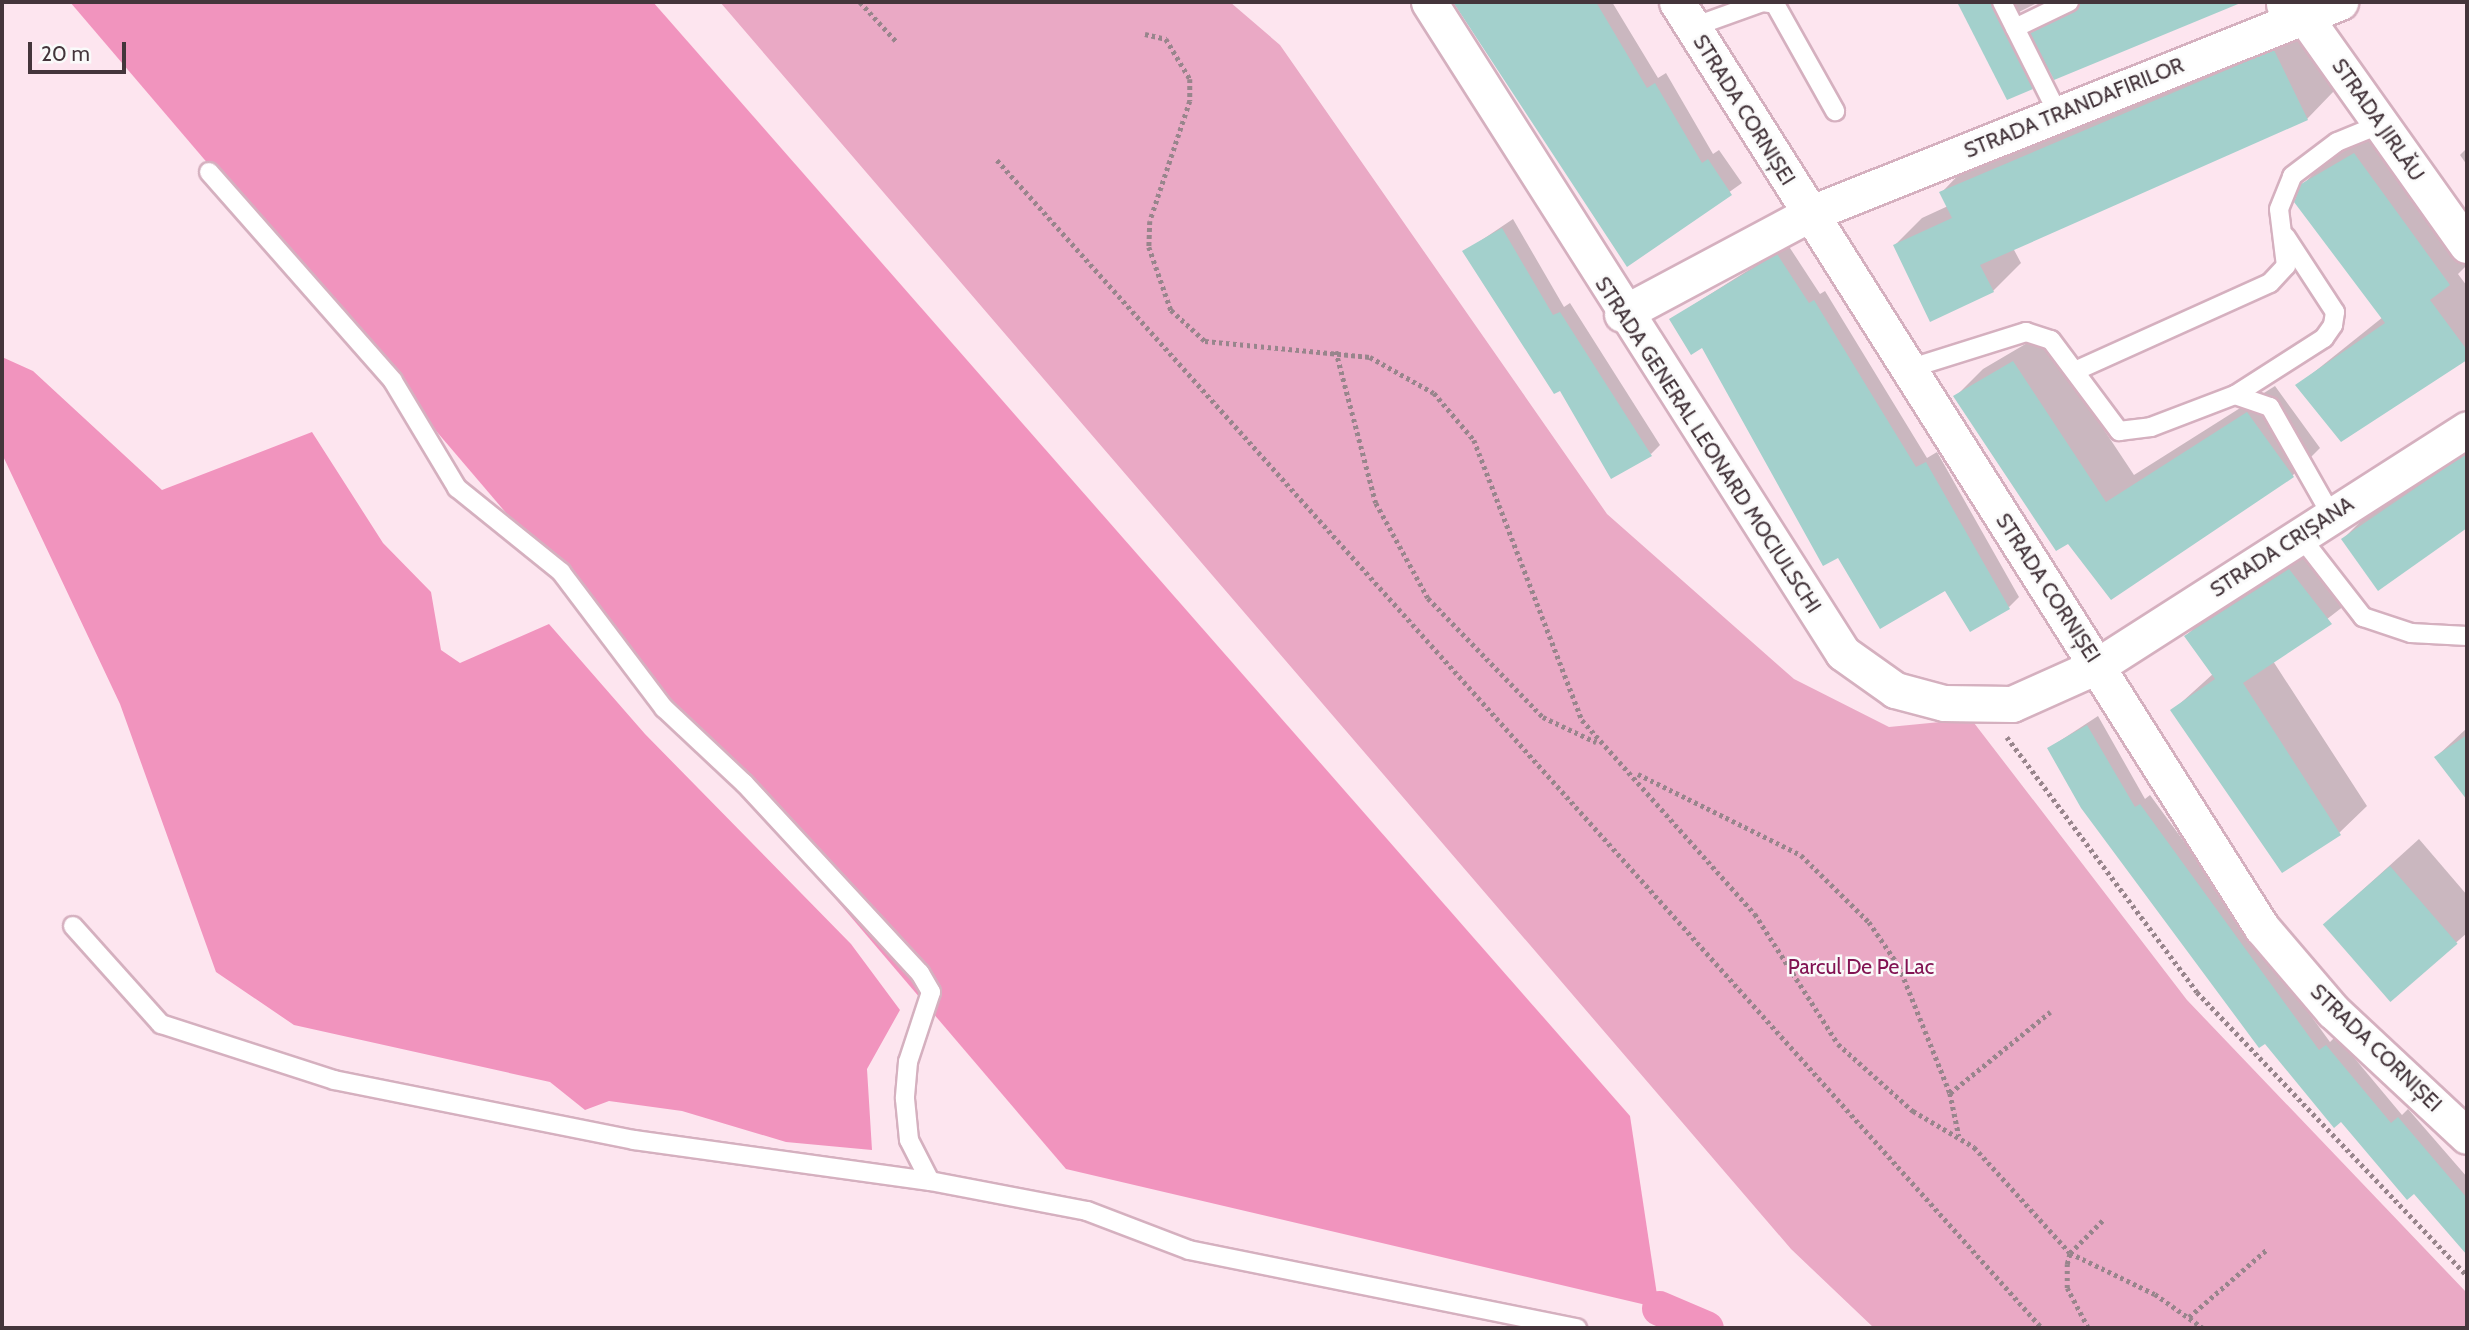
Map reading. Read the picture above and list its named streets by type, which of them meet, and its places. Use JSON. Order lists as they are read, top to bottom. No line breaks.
{"streets":{"street":["STRADA TRANDAFIRILOR","STRADA CORNIȘEI","STRADA JIRLĂU","STRADA GENERAL LEONARD MOCIULSCHI","STRADA CRIȘANA"]},"crossings":[["STRADA TRANDAFIRILOR","STRADA CORNIȘEI"],["STRADA TRANDAFIRILOR","STRADA JIRLĂU"],["STRADA TRANDAFIRILOR","STRADA GENERAL LEONARD MOCIULSCHI"],["STRADA CORNIȘEI","STRADA GENERAL LEONARD MOCIULSCHI"],["STRADA CORNIȘEI","STRADA CRIȘANA"],["STRADA GENERAL LEONARD MOCIULSCHI","STRADA CRIȘANA"]],"parks":["Parcul De Pe Lac"],"scale_bar":"20 m"}
